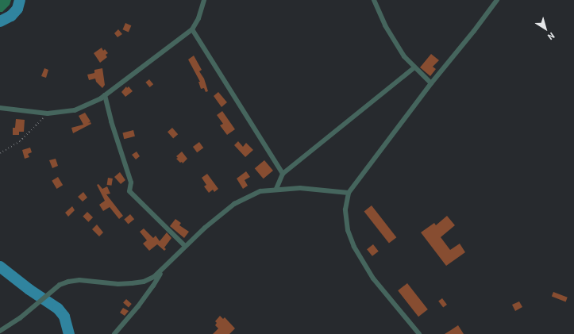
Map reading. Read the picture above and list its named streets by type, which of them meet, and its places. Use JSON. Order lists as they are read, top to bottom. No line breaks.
{"north":"bottom right"}
